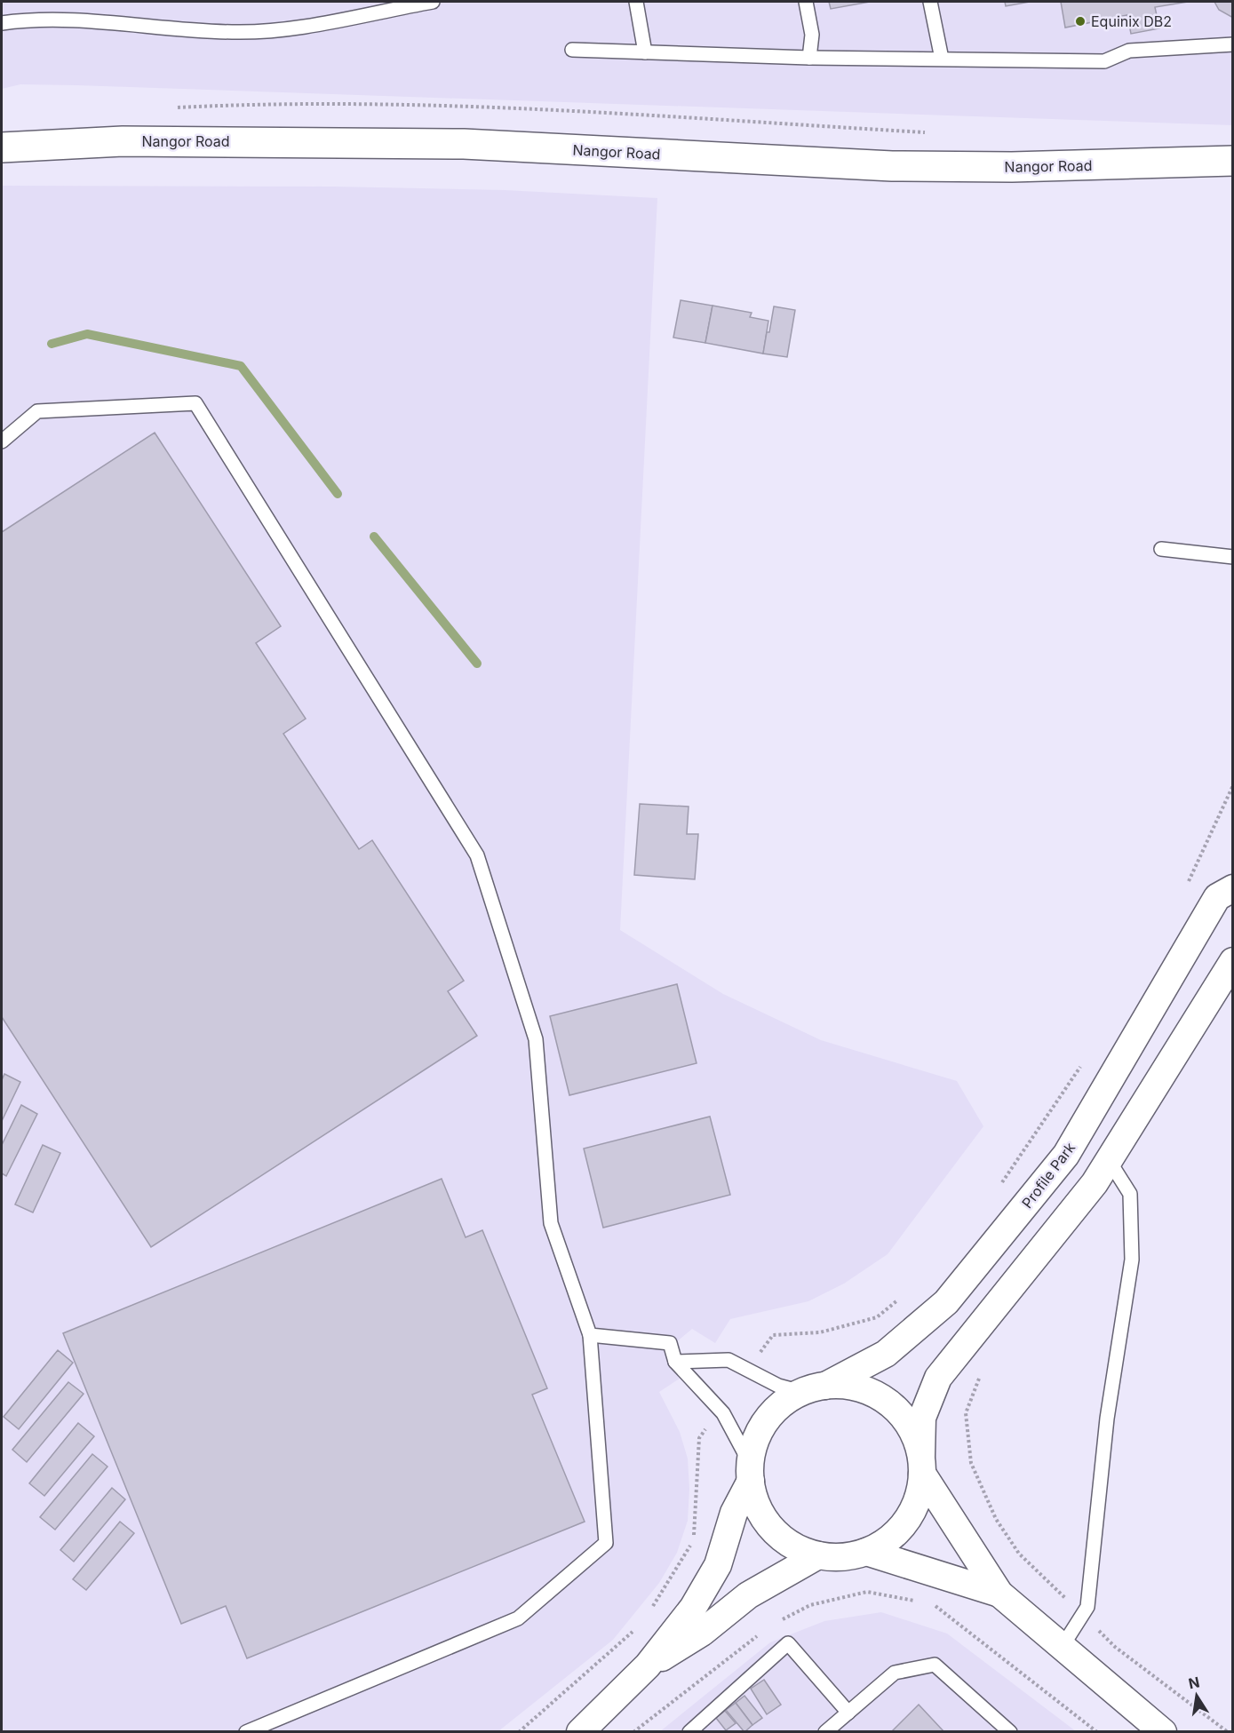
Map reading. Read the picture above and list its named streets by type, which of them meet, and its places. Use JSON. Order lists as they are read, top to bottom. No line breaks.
{"streets":{"main road":["Nangor Road"],"street":["Profile Park"]},"places":["Equinix DB2"],"north":"top"}
